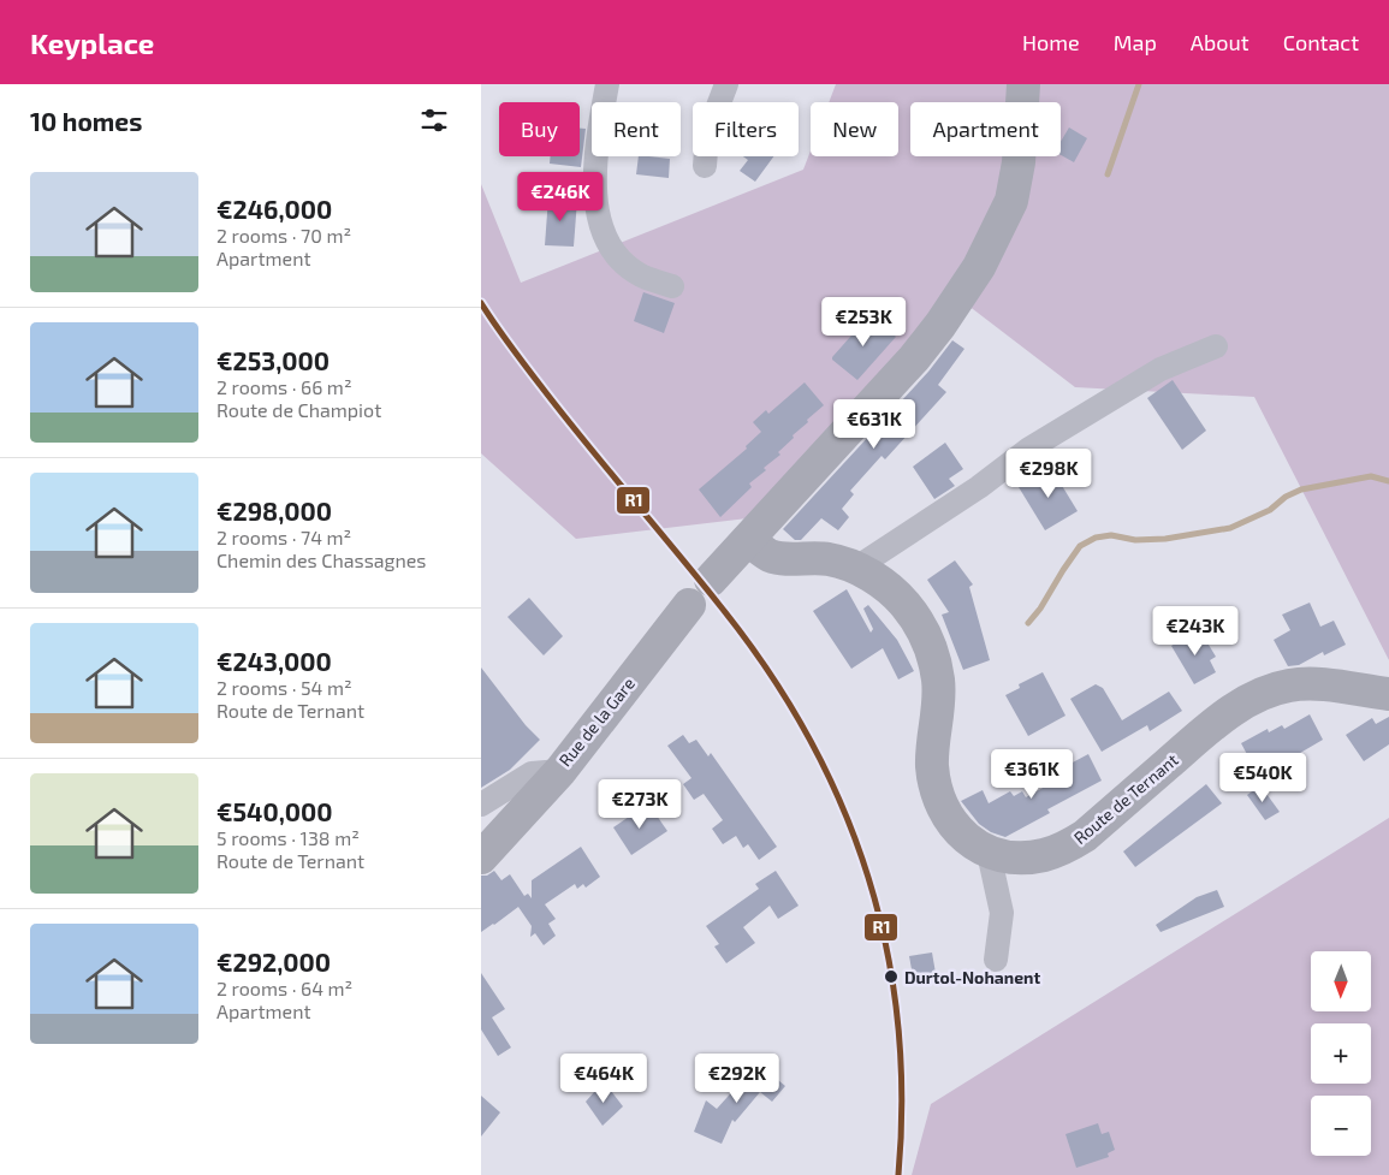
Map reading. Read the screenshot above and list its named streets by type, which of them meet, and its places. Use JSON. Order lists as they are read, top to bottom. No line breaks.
{"streets":{"street":["Rue de la Gare","Route de Ternant"]},"places":["Durtol-Nohanent"],"lines":["transit line R1"],"north":"bottom","page":{"header":"Keyplace","nav":["Home","Map","About","Contact"],"heading":"10 homes","chip":["Buy","Rent","Filters","New","Apartment"],"list":[{"name":"€246,000","note":"2 rooms · 70 m² · Apartment"},{"name":"€253,000","note":"2 rooms · 66 m² · Route de Champiot"},{"name":"€298,000","note":"2 rooms · 74 m² · Chemin des Chassagnes"},{"name":"€243,000","note":"2 rooms · 54 m² · Route de Ternant"},{"name":"€540,000","note":"5 rooms · 138 m² · Route de Ternant"},{"name":"€292,000","note":"2 rooms · 64 m² · Apartment"}],"price":["€246K","€253K","€631K","€298K","€243K","€361K","€540K","€273K","€464K","€292K"],"map_buttons":["+","−"]}}
